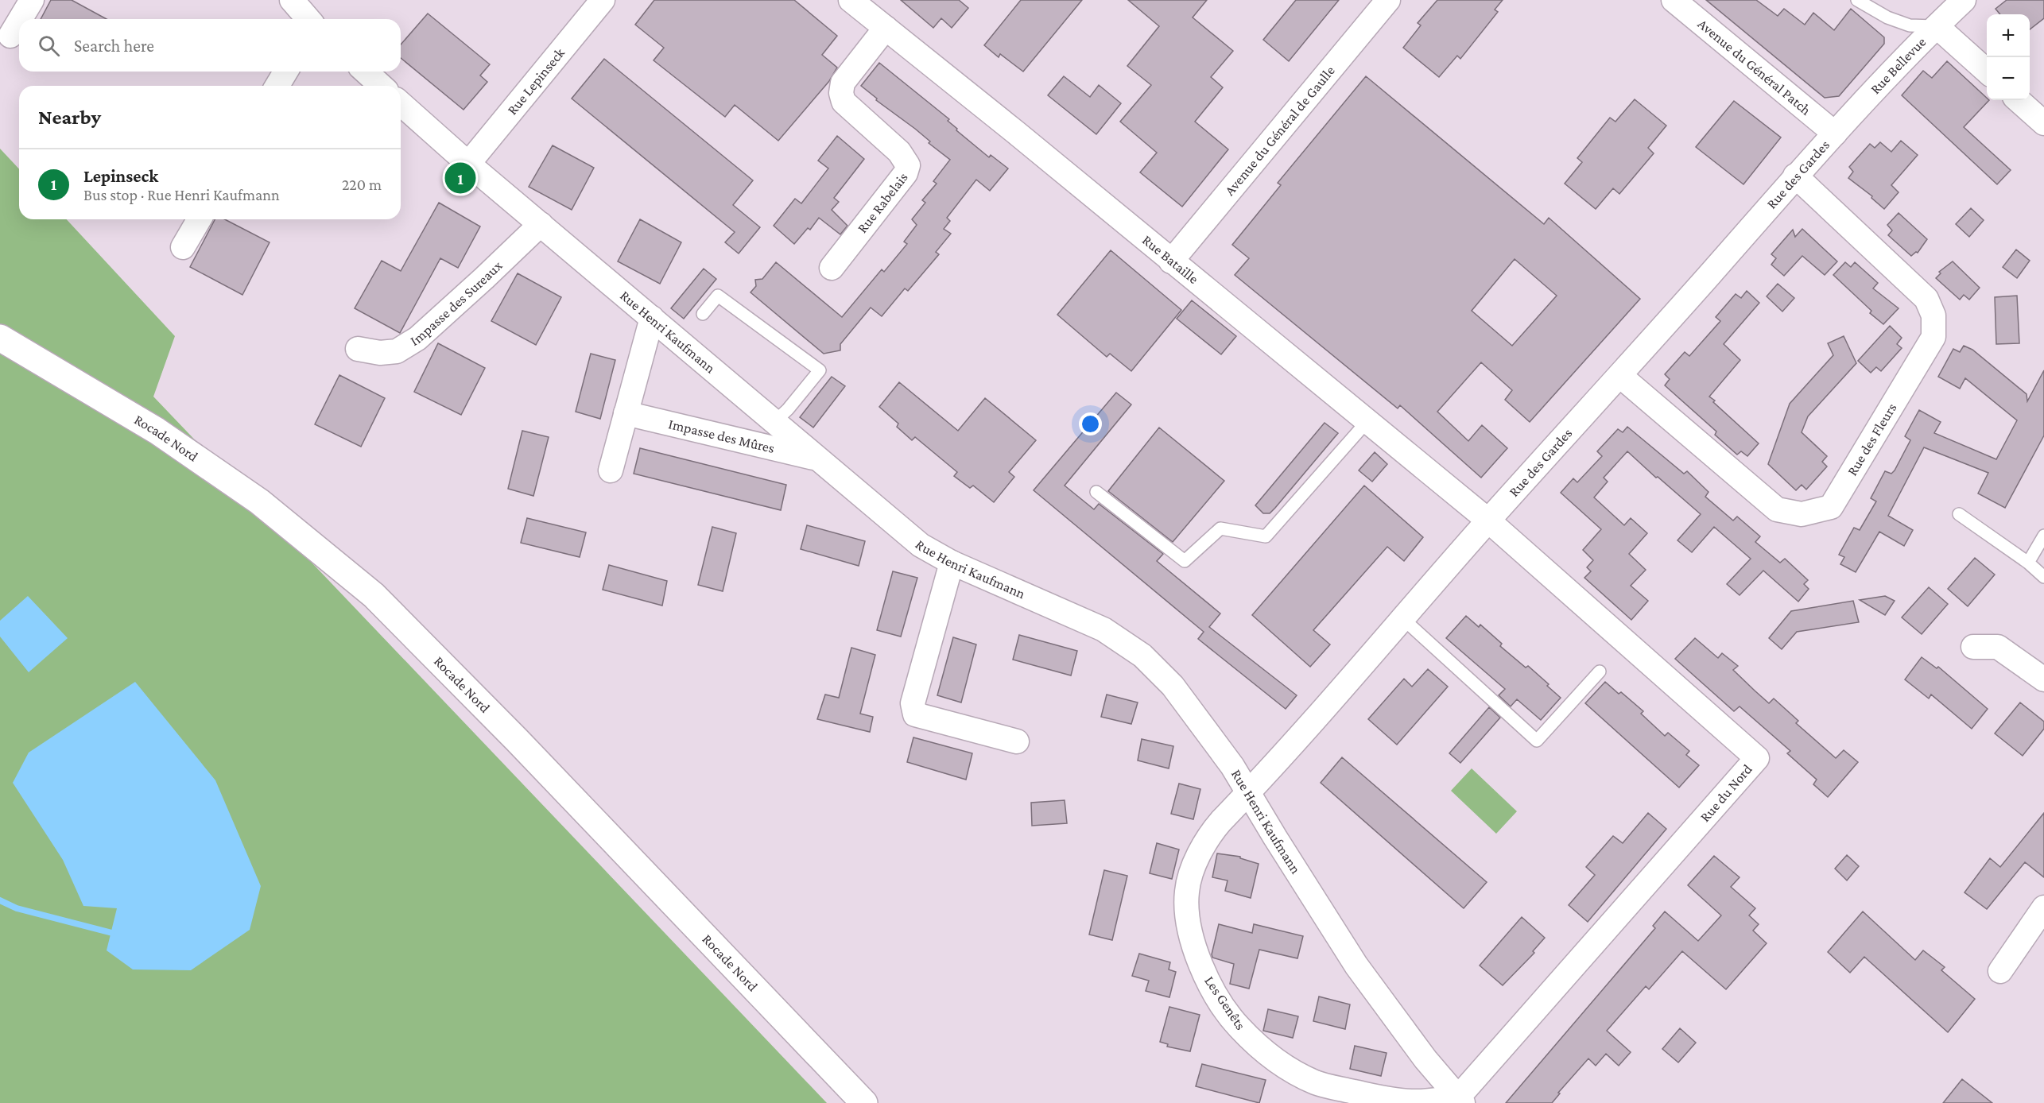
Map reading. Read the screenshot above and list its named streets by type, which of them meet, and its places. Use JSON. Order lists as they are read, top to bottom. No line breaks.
{"streets":{"main road":["Rocade Nord"],"street":["Rue Bellevue","Avenue du Général Patch","Rue Lepinseck","Avenue du Général de Gaulle","Rue des Gardes","Rue Rabelais","Rue Bataille","Impasse des Sureaux","Rue Henri Kaufmann","Impasse des Mûres","Rue des Fleurs","Rue du Nord","Les Genêts"]},"crossings":[["Rue Bellevue","Avenue du Général Patch"],["Rue Bellevue","Rue des Gardes"],["Avenue du Général Patch","Rue des Gardes"],["Rue Lepinseck","Rue Henri Kaufmann"],["Avenue du Général de Gaulle","Rue Bataille"],["Rue des Gardes","Rue Bataille"],["Rue des Gardes","Rue Henri Kaufmann"],["Rue des Gardes","Rue des Fleurs"],["Rue des Gardes","Rue du Nord"],["Rue des Gardes","Les Genêts"],["Rue Rabelais","Rue Bataille"],["Rue Bataille","Rue du Nord"],["Impasse des Sureaux","Rue Henri Kaufmann"],["Rue Henri Kaufmann","Impasse des Mûres"],["Rue Henri Kaufmann","Rue du Nord"],["Rue Henri Kaufmann","Les Genêts"],["Rue du Nord","Les Genêts"]],"page":{"map_buttons":["+","−"],"search":"Search here","heading":"Nearby","list":[{"mark":"1","name":"Lepinseck","note":"Bus stop · Rue Henri Kaufmann","value":"220 m"}],"pins":"1"}}
